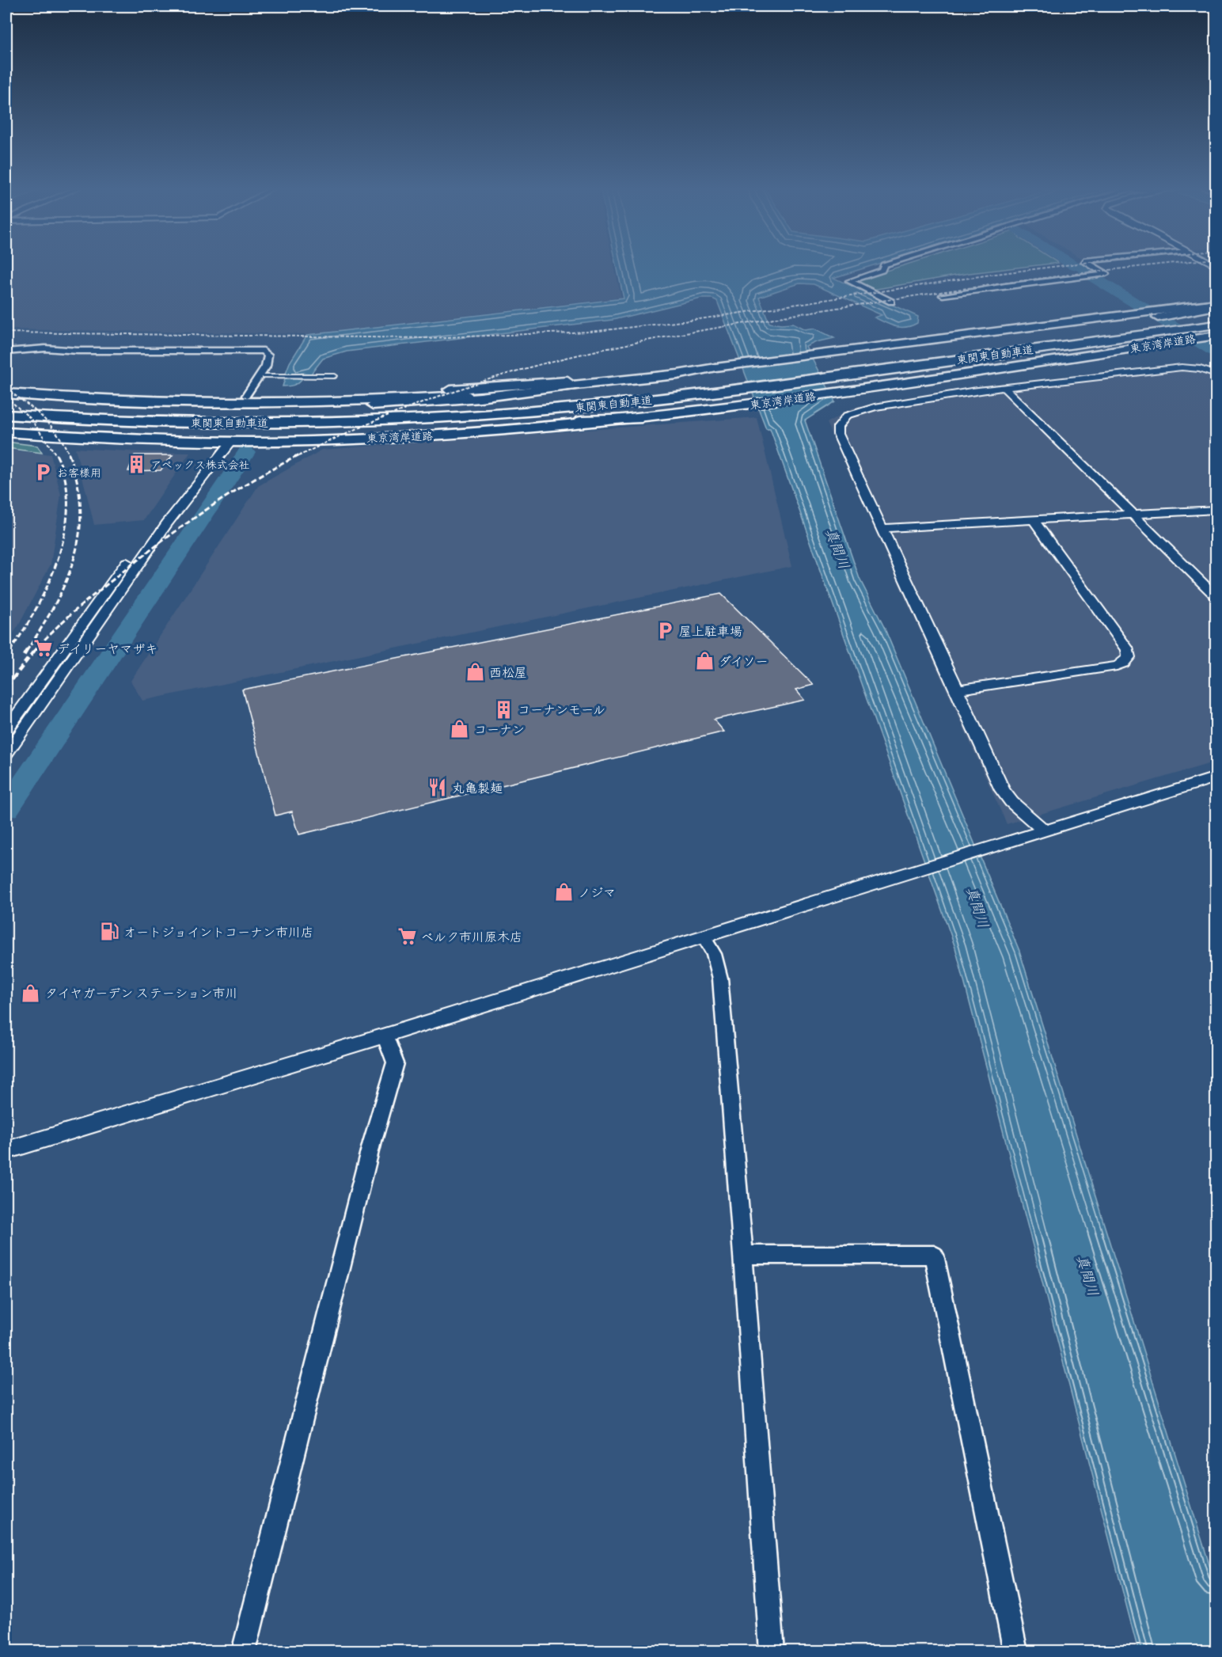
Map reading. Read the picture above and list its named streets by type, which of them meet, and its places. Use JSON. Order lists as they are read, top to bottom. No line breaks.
{"streets":{"highway":["東京湾岸道路","東関東自動車道"]},"water":["真間川"],"places":{"building":["アペックス株式会社","コーナンモール"],"parking":["お客様用","屋上駐車場"],"supermarket":["デイリーヤマザキ","ベルク市川原木店"],"shop":["ダイソー","西松屋","コーナン","ノジマ","タイヤガーデン ステーション市川"],"restaurant":["丸亀製麺"],"fuel station":["オートジョイントコーナン市川店"]}}
